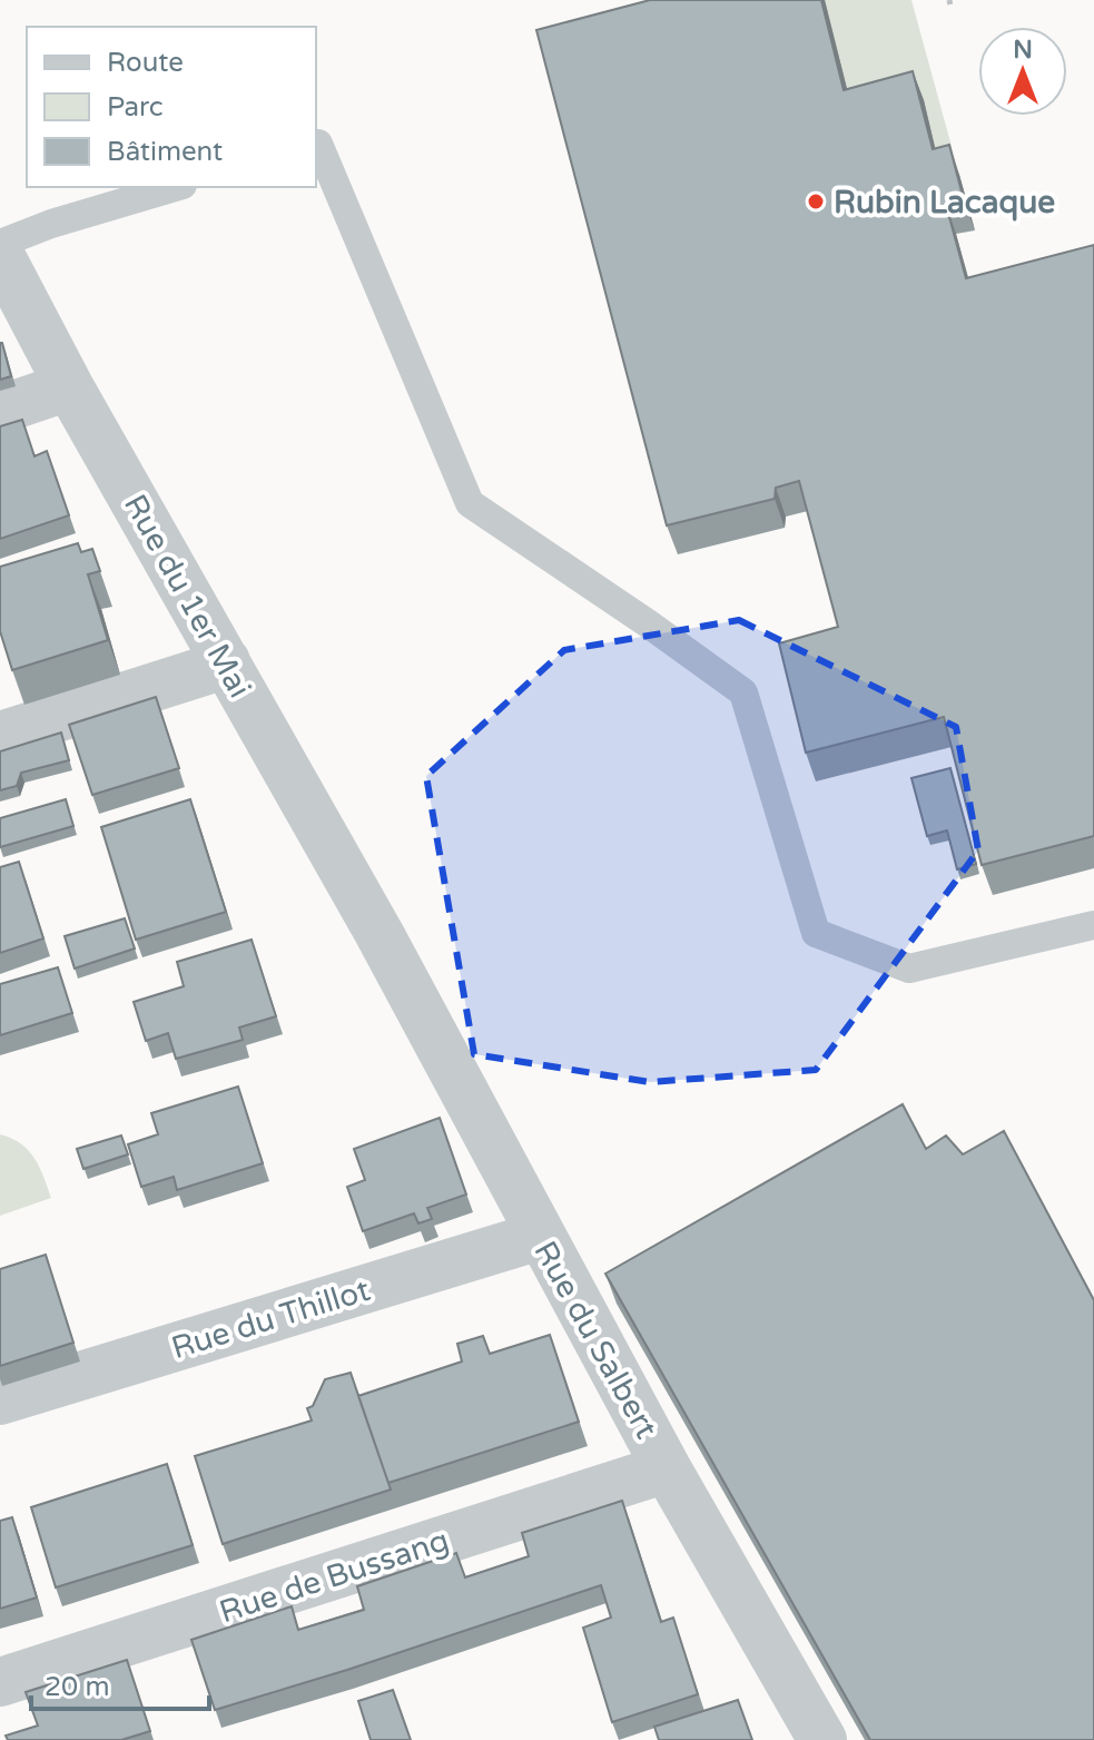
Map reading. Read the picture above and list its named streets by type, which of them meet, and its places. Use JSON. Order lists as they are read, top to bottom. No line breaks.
{"streets":{"street":["Rue du 1er Mai","Rue du Thillot","Rue du Salbert","Rue de Bussang"]},"crossings":[["Rue du 1er Mai","Rue du Salbert"],["Rue du Thillot","Rue du Salbert"],["Rue du Salbert","Rue de Bussang"]],"places":["Rubin Lacaque"],"legend":["Route","Parc","Bâtiment"],"scale_bar":"20 m","north":"top"}
